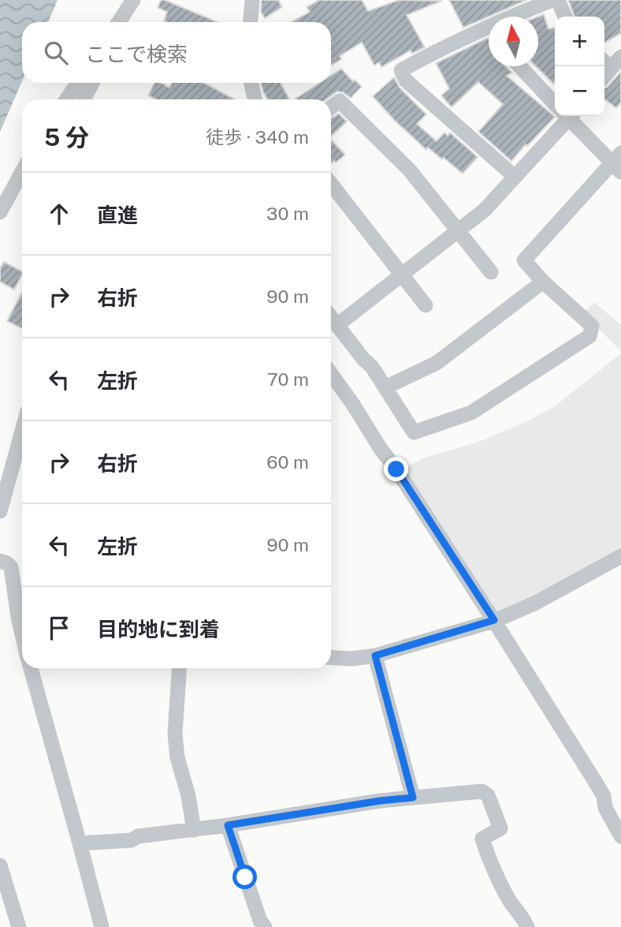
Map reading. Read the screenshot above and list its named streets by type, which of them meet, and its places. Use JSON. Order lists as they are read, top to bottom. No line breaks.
{"north":"top","page":{"map_buttons":["+","−"],"search":"ここで検索","heading":["5 分","徒歩 · 340 m"],"list":[["直進","30 m"],["右折","90 m"],["左折","70 m"],["右折","60 m"],["左折","90 m"],"目的地に到着"]}}
